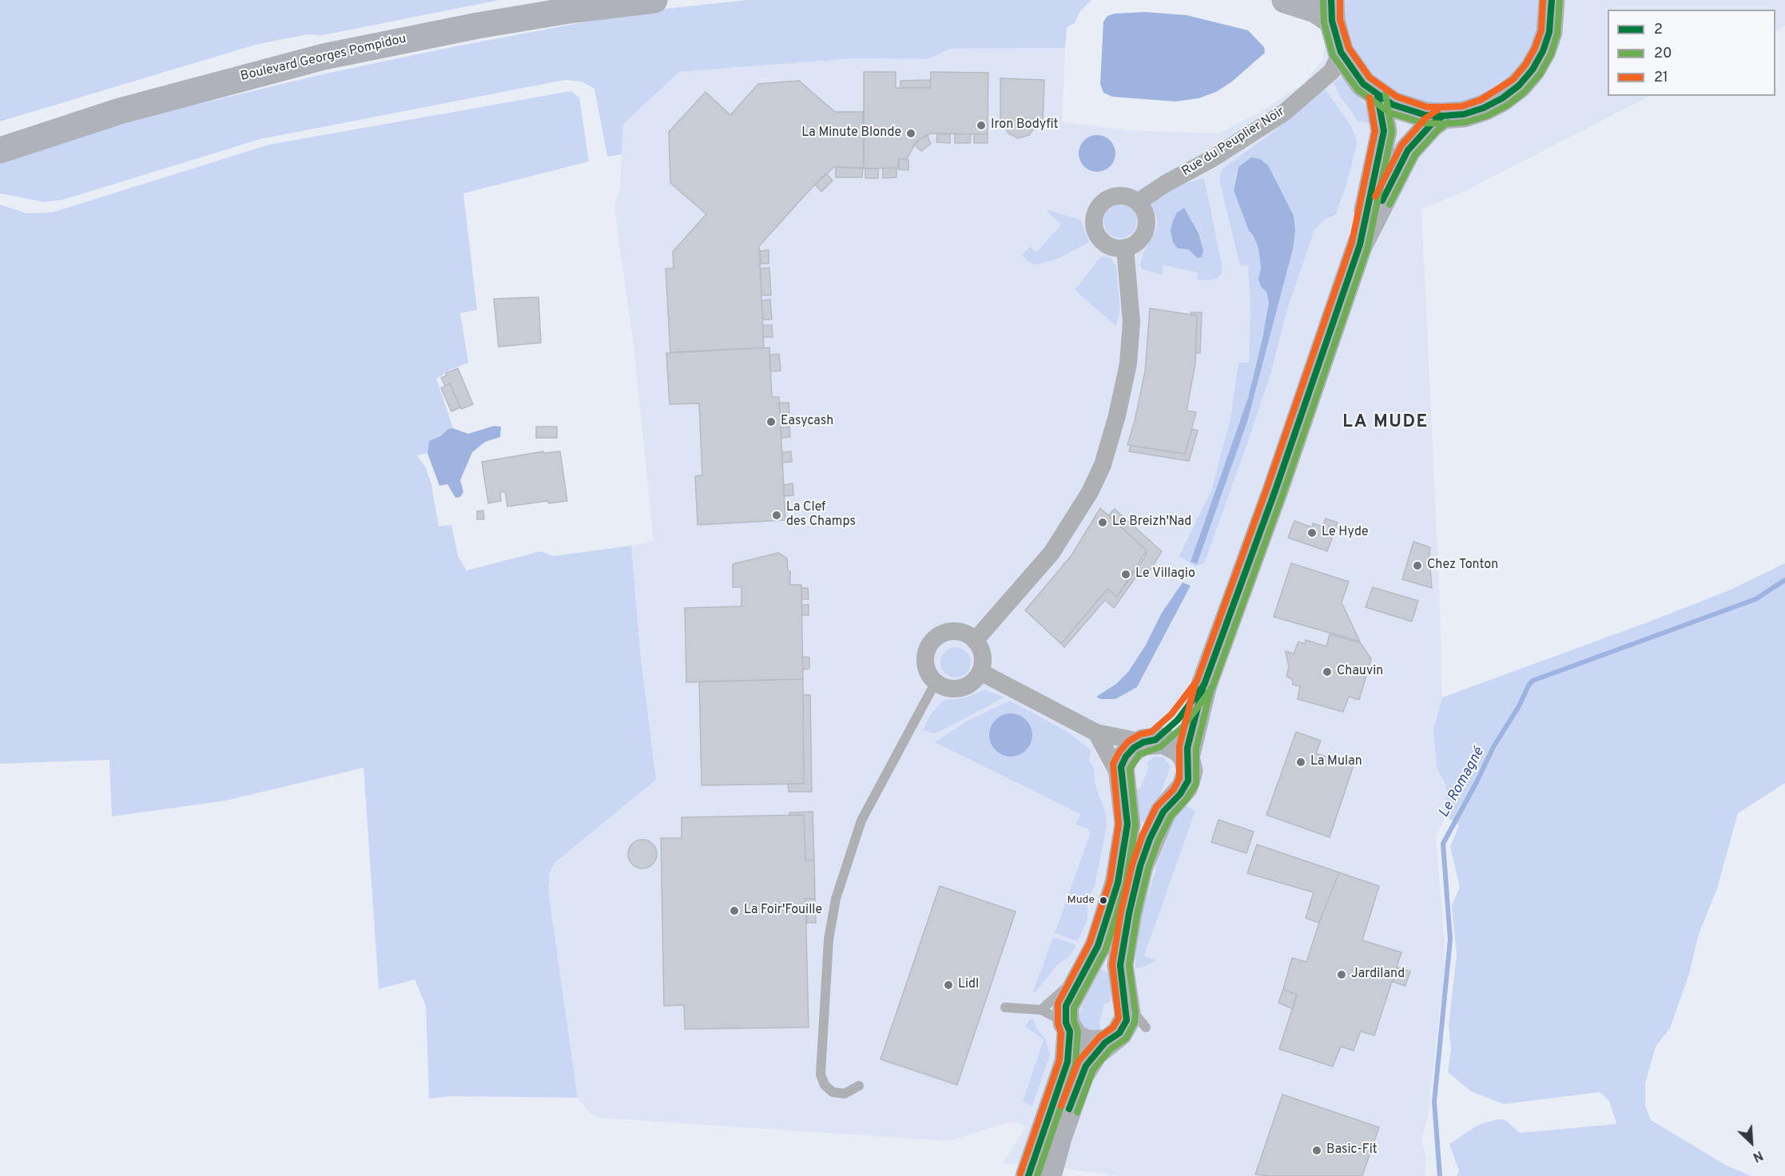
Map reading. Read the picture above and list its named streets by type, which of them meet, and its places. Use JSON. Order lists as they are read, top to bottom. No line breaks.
{"streets":{"main road":["Boulevard Georges Pompidou"],"street":["Rue du Peuplier Noir"]},"districts":["LA MUDE"],"water":["Le Romagné"],"places":["Iron Bodyfit","La Minute Blonde","Easycash","La Clef des Champs","Le Breizh'Nad","Le Hyde","Chez Tonton","Le Villagio","Chauvin","La Mulan","Mude","La Foir'Fouille","Jardiland","Lidl","Basic-Fit"],"lines":["transit line 2","transit line 20","transit line 21"],"legend":["2","20","21"],"north":"bottom right"}
